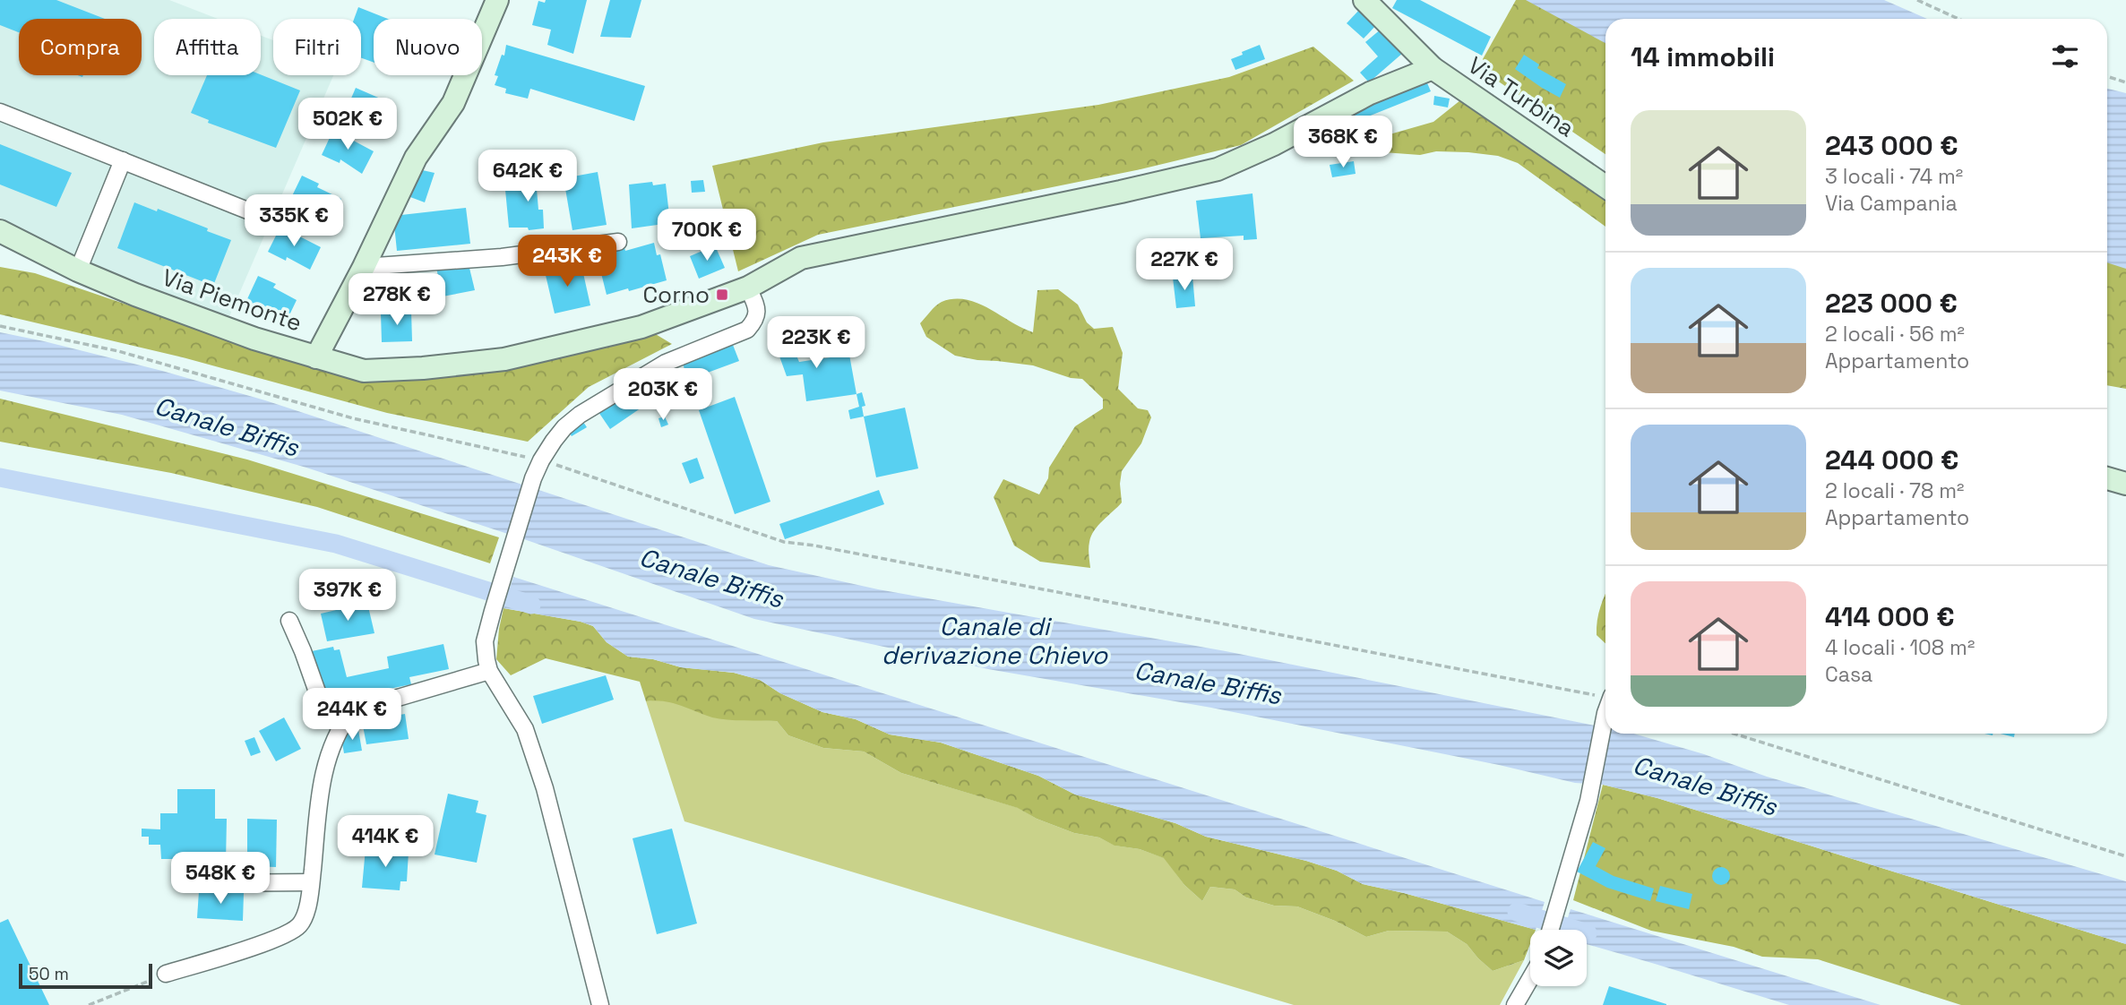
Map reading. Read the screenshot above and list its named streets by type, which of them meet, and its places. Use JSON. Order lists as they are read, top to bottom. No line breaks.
{"streets":{"street":["Via Turbina","Via Piemonte"]},"crossings":[["Via Turbina","Via Piemonte"]],"water":["Canale Biffis","Canale di derivazione Chievo"],"places":{"transit":["Corno"]},"scale_bar":"50 m","page":{"chip":["Compra","Affitta","Filtri","Nuovo"],"heading":"14 immobili","list":[{"name":"243 000 €","note":"3 locali · 74 m² · Via Campania"},{"name":"223 000 €","note":"2 locali · 56 m² · Appartamento"},{"name":"244 000 €","note":"2 locali · 78 m² · Appartamento"},{"name":"414 000 €","note":"4 locali · 108 m² · Casa"}],"price":["502K €","368K €","642K €","335K €","700K €","243K €","227K €","278K €","223K €","203K €","397K €","244K €","414K €","548K €"],"scale":"50 m"}}
